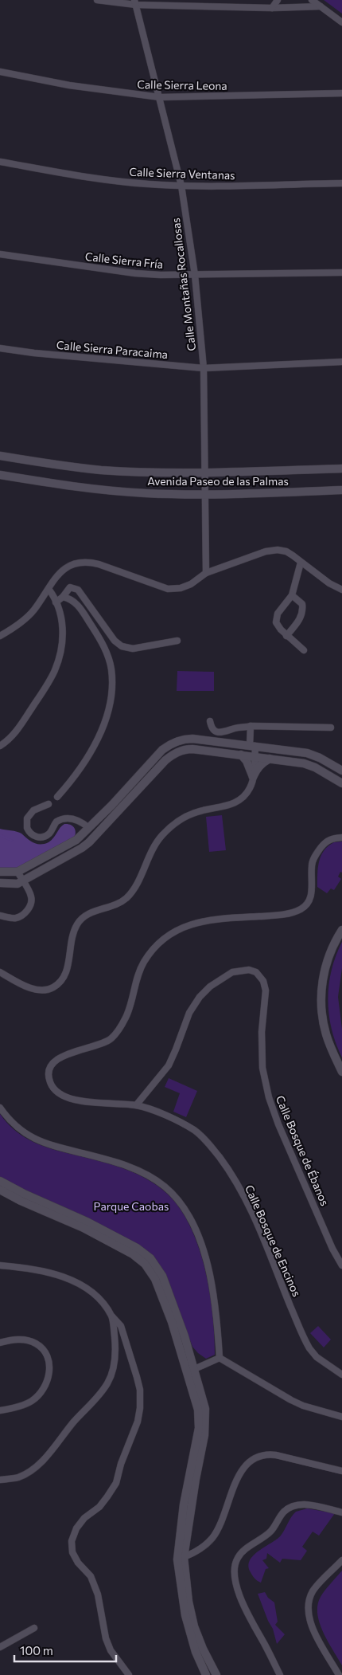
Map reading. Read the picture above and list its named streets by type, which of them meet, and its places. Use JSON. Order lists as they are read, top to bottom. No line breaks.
{"streets":{"street":["Calle Sierra Leona","Calle Sierra Ventanas","Calle Sierra Fría","Calle Montañas Rocallosas","Calle Sierra Paracaima","Avenida Paseo de las Palmas","Calle Bosque de Ébanos","Calle Bosque de Encinos"]},"crossings":[["Calle Sierra Leona","Calle Montañas Rocallosas"],["Calle Sierra Ventanas","Calle Montañas Rocallosas"],["Calle Sierra Fría","Calle Montañas Rocallosas"],["Calle Montañas Rocallosas","Calle Sierra Paracaima"],["Calle Montañas Rocallosas","Avenida Paseo de las Palmas"],["Calle Bosque de Ébanos","Calle Bosque de Encinos"]],"parks":["Parque Caobas"],"scale_bar":"100 m"}
